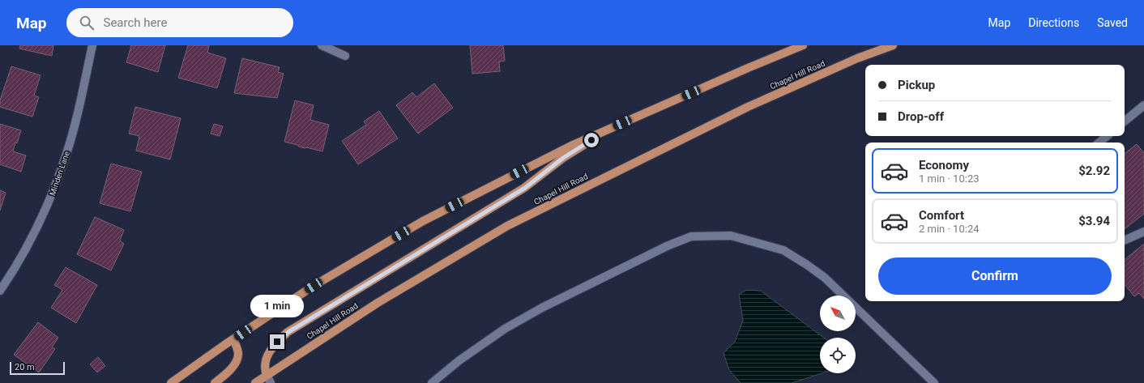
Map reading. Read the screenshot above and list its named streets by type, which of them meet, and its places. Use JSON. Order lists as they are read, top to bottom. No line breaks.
{"streets":{"main road":["Chapel Hill Road"],"street":["Minden Lane"]},"scale_bar":"20 m","north":"top left","page":{"header":"Map","search":"Search here","nav":["Map","Directions","Saved"],"banner":["Pickup","Drop-off"],"list":[{"name":"Economy","note":"1 min · 10:23","value":"$2.92"},{"name":"Comfort","note":"2 min · 10:24","value":"$3.94"}],"buttons":"Confirm","bubble":"1 min","scale":"20 m"}}
